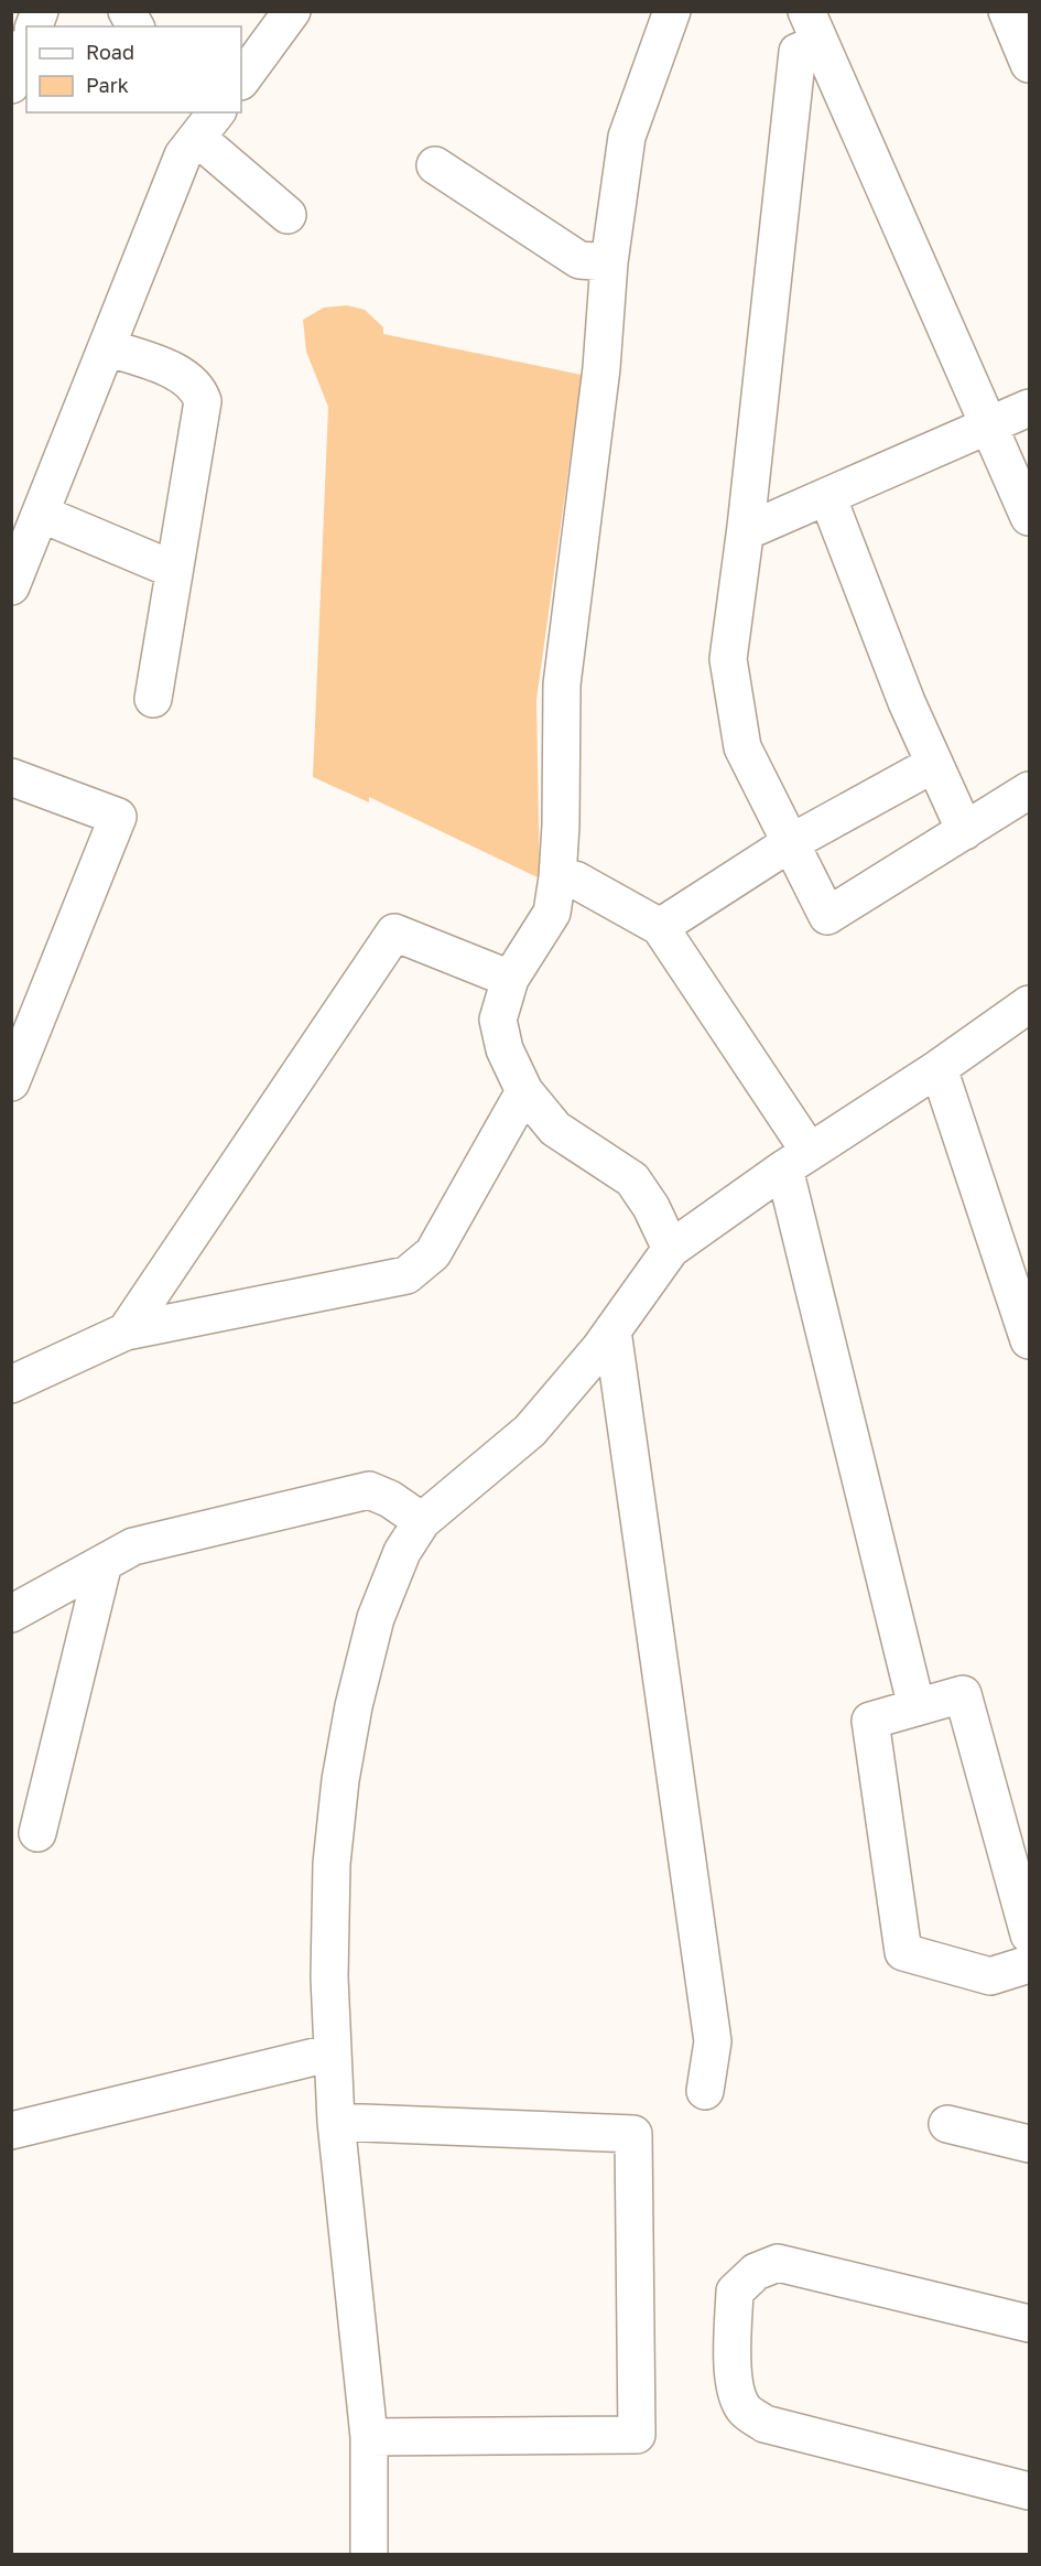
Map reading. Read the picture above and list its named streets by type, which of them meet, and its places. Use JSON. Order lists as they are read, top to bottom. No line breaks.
{"legend":["Road","Park"]}
